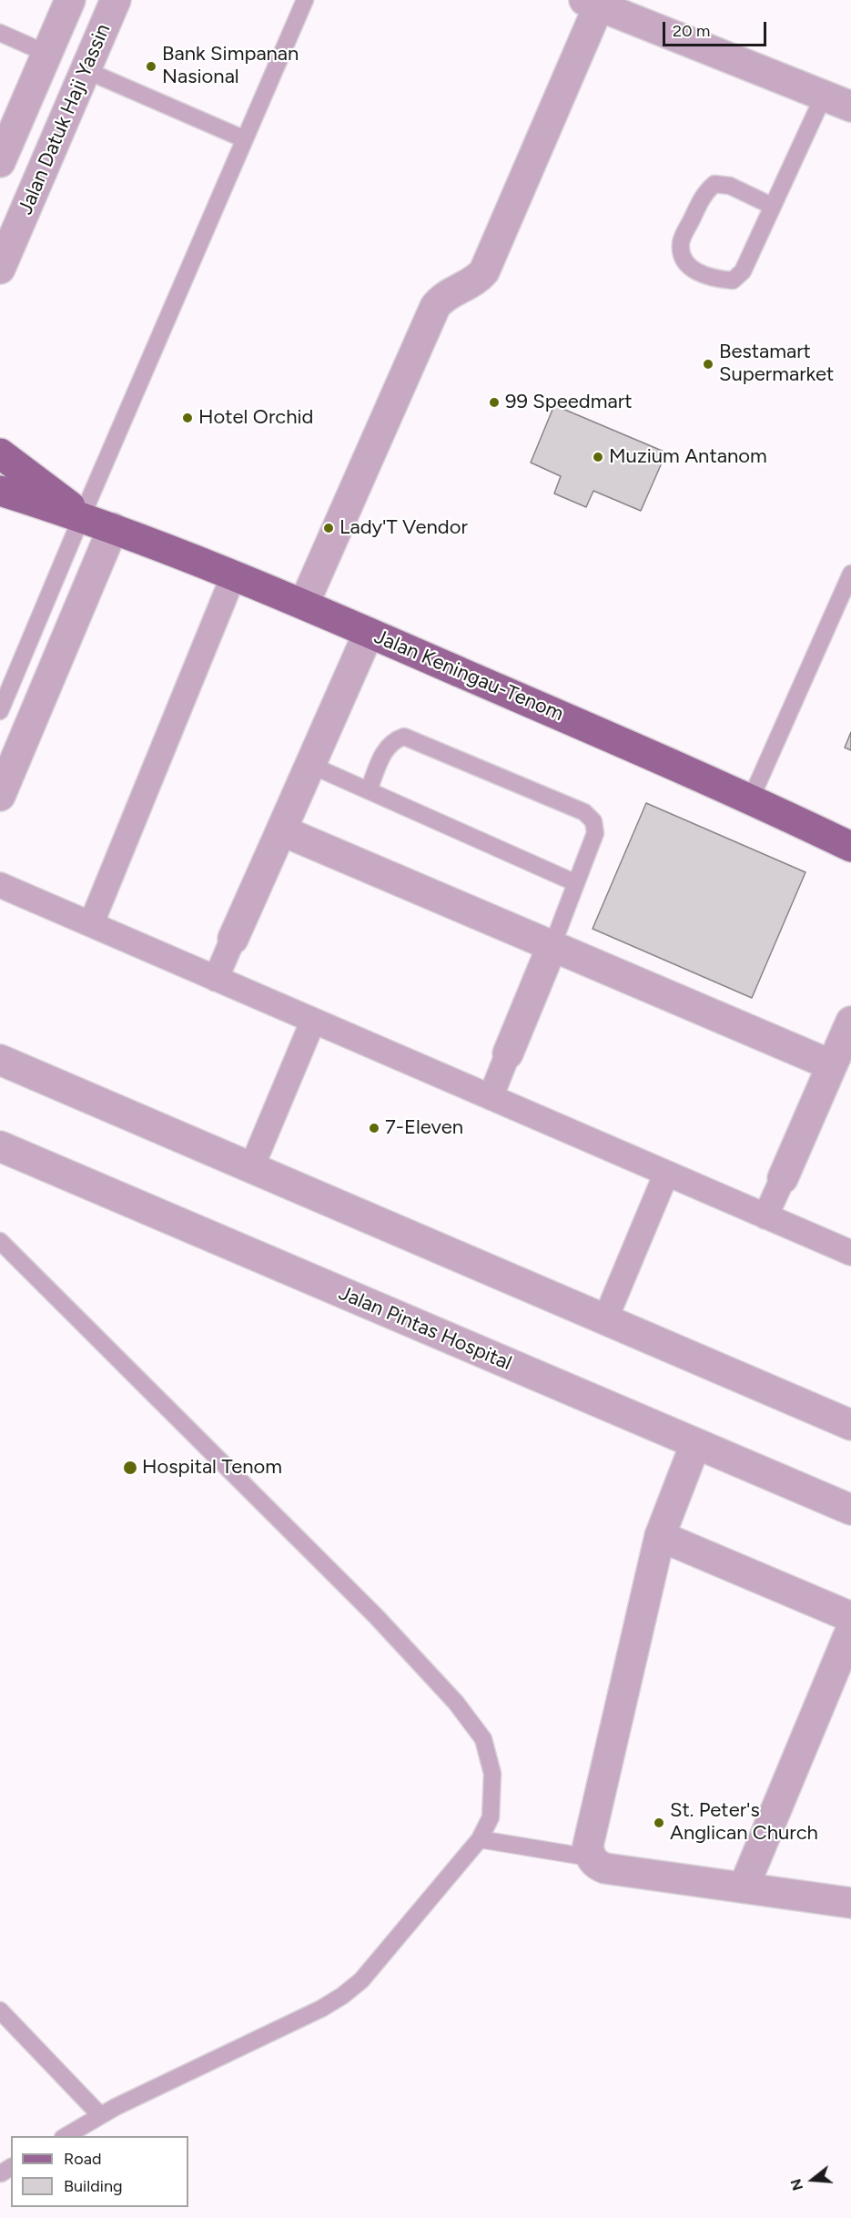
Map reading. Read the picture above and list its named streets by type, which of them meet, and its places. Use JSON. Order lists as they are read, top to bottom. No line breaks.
{"streets":{"main road":["Jalan Keningau-Tenom"],"street":["Jalan Datuk Haji Yassin","Jalan Pintas Hospital"]},"places":["Bank Simpanan Nasional","Bestamart Supermarket","99 Speedmart","Hotel Orchid","Muzium Antanom","Lady'T Vendor","7-Eleven","Hospital Tenom","St. Peter's Anglican Church"],"legend":["Road","Building"],"scale_bar":"20 m","north":"left"}
